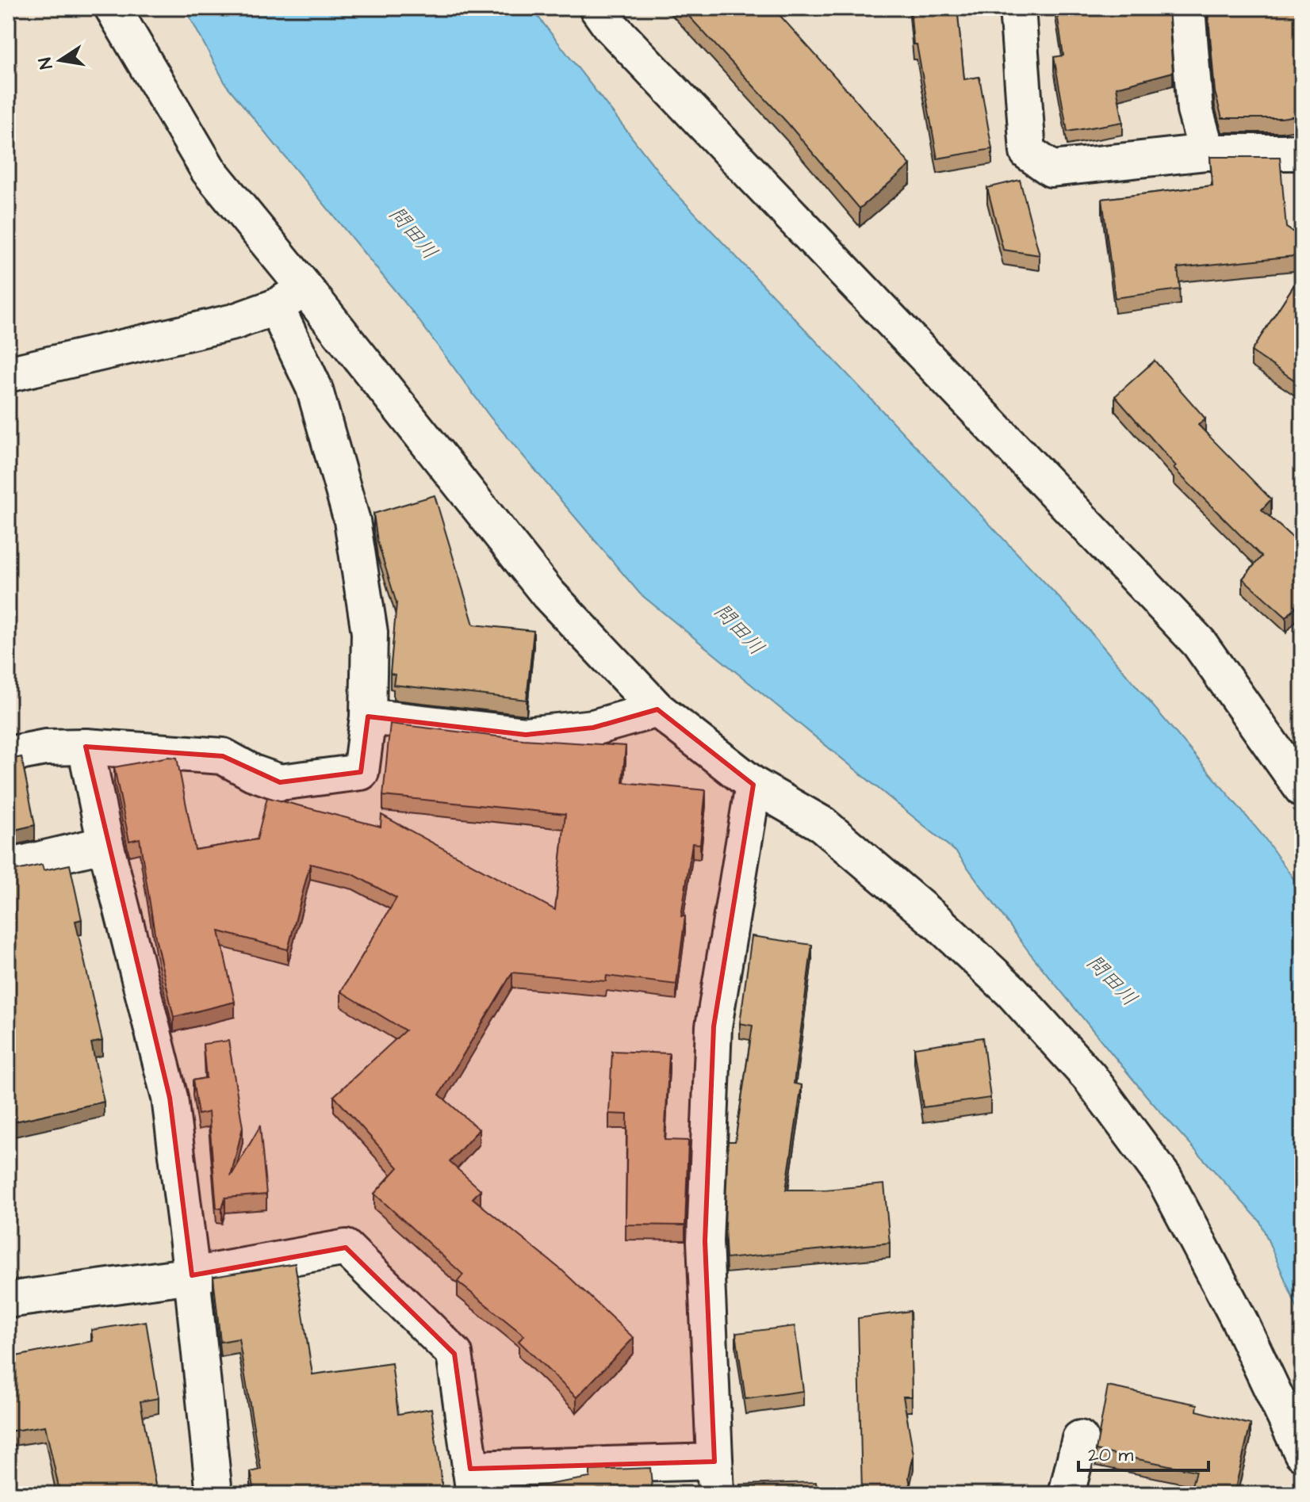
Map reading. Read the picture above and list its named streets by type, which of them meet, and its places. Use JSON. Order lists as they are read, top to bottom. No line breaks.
{"water":["問田川"],"scale_bar":"20 m","north":"left"}
